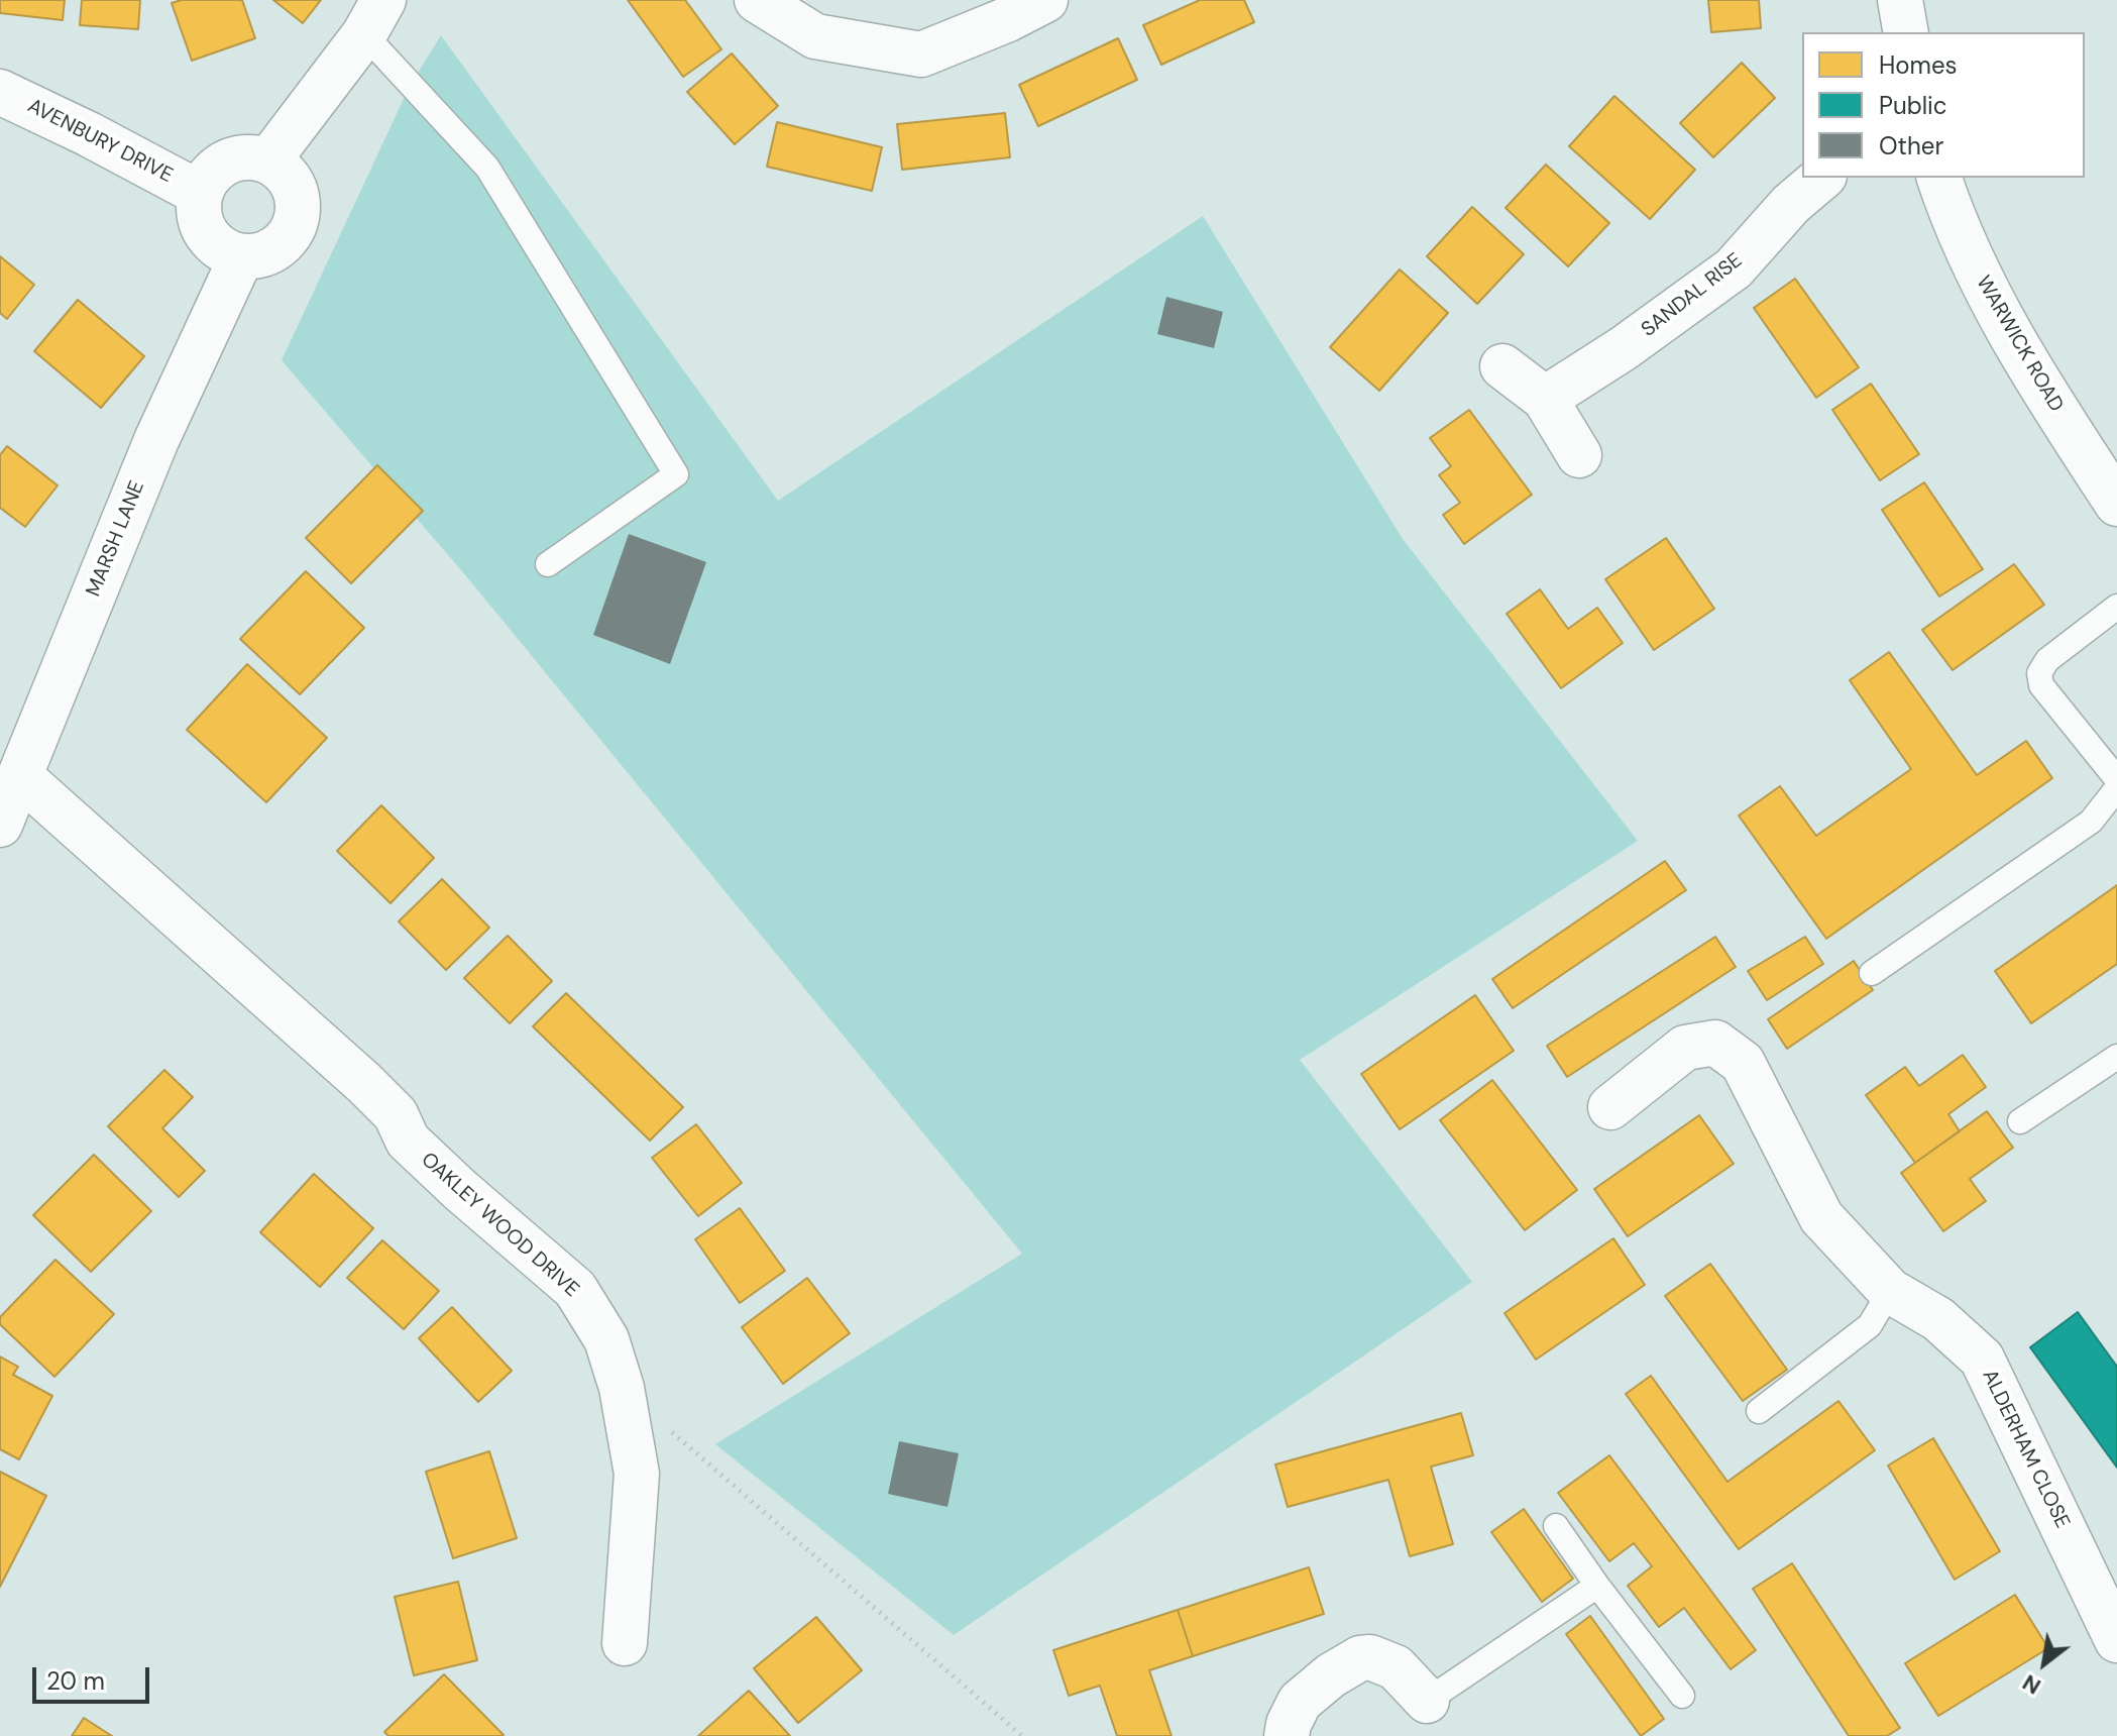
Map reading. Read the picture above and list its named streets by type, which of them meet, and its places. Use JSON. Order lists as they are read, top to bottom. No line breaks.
{"streets":{"street":["AVENBURY DRIVE","SANDAL RISE","WARWICK ROAD","MARSH LANE","OAKLEY WOOD DRIVE","ALDERHAM CLOSE"]},"crossings":[["AVENBURY DRIVE","MARSH LANE"],["MARSH LANE","OAKLEY WOOD DRIVE"]],"legend":["Homes","Public","Other"],"scale_bar":"20 m","north":"bottom left"}
